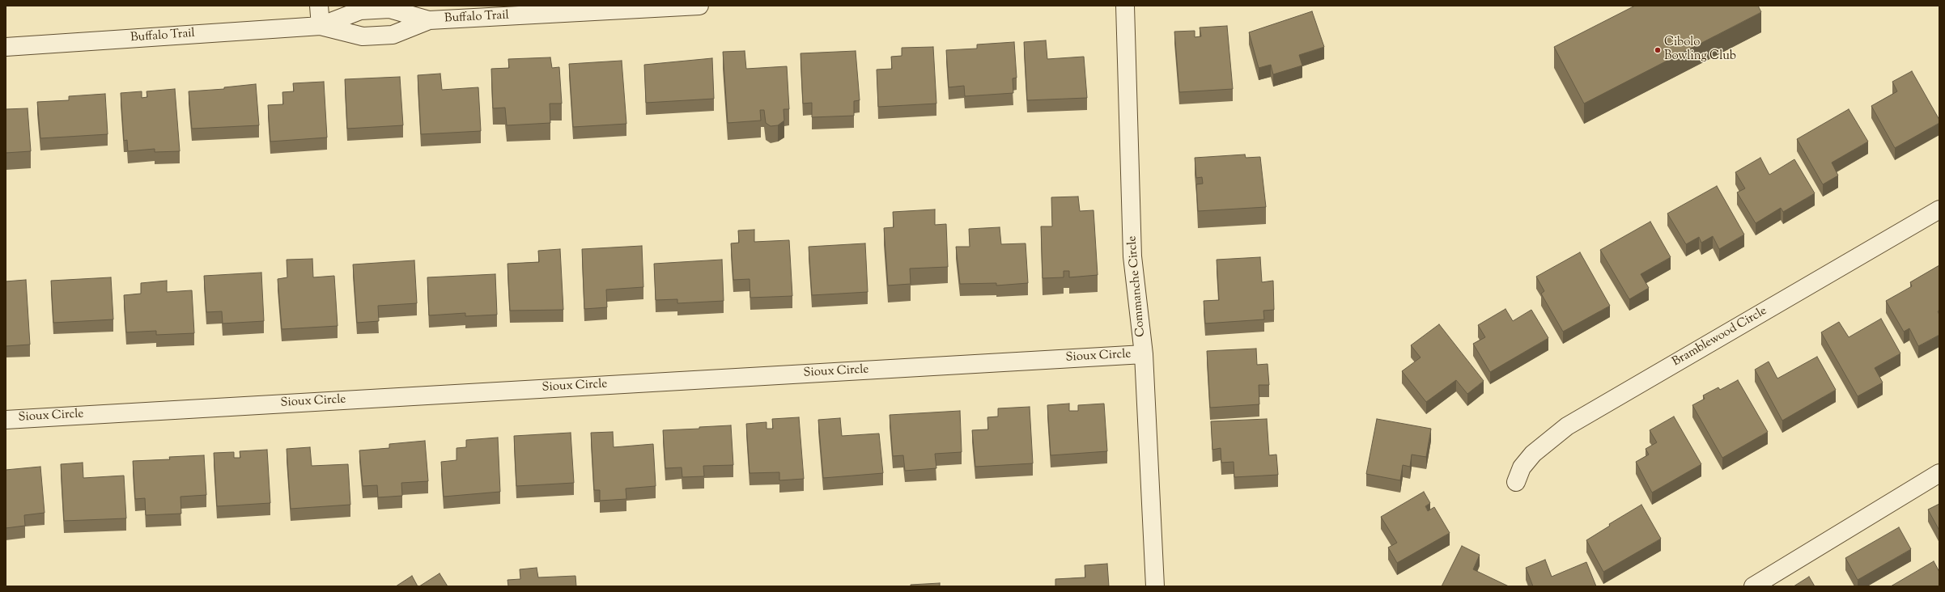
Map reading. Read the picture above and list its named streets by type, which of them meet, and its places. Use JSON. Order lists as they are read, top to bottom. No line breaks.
{"streets":{"street":["Buffalo Trail","Commanche Circle","Bramblewood Circle","Sioux Circle"]},"crossings":[["Commanche Circle","Sioux Circle"]],"places":["Cibolo Bowling Club"]}
